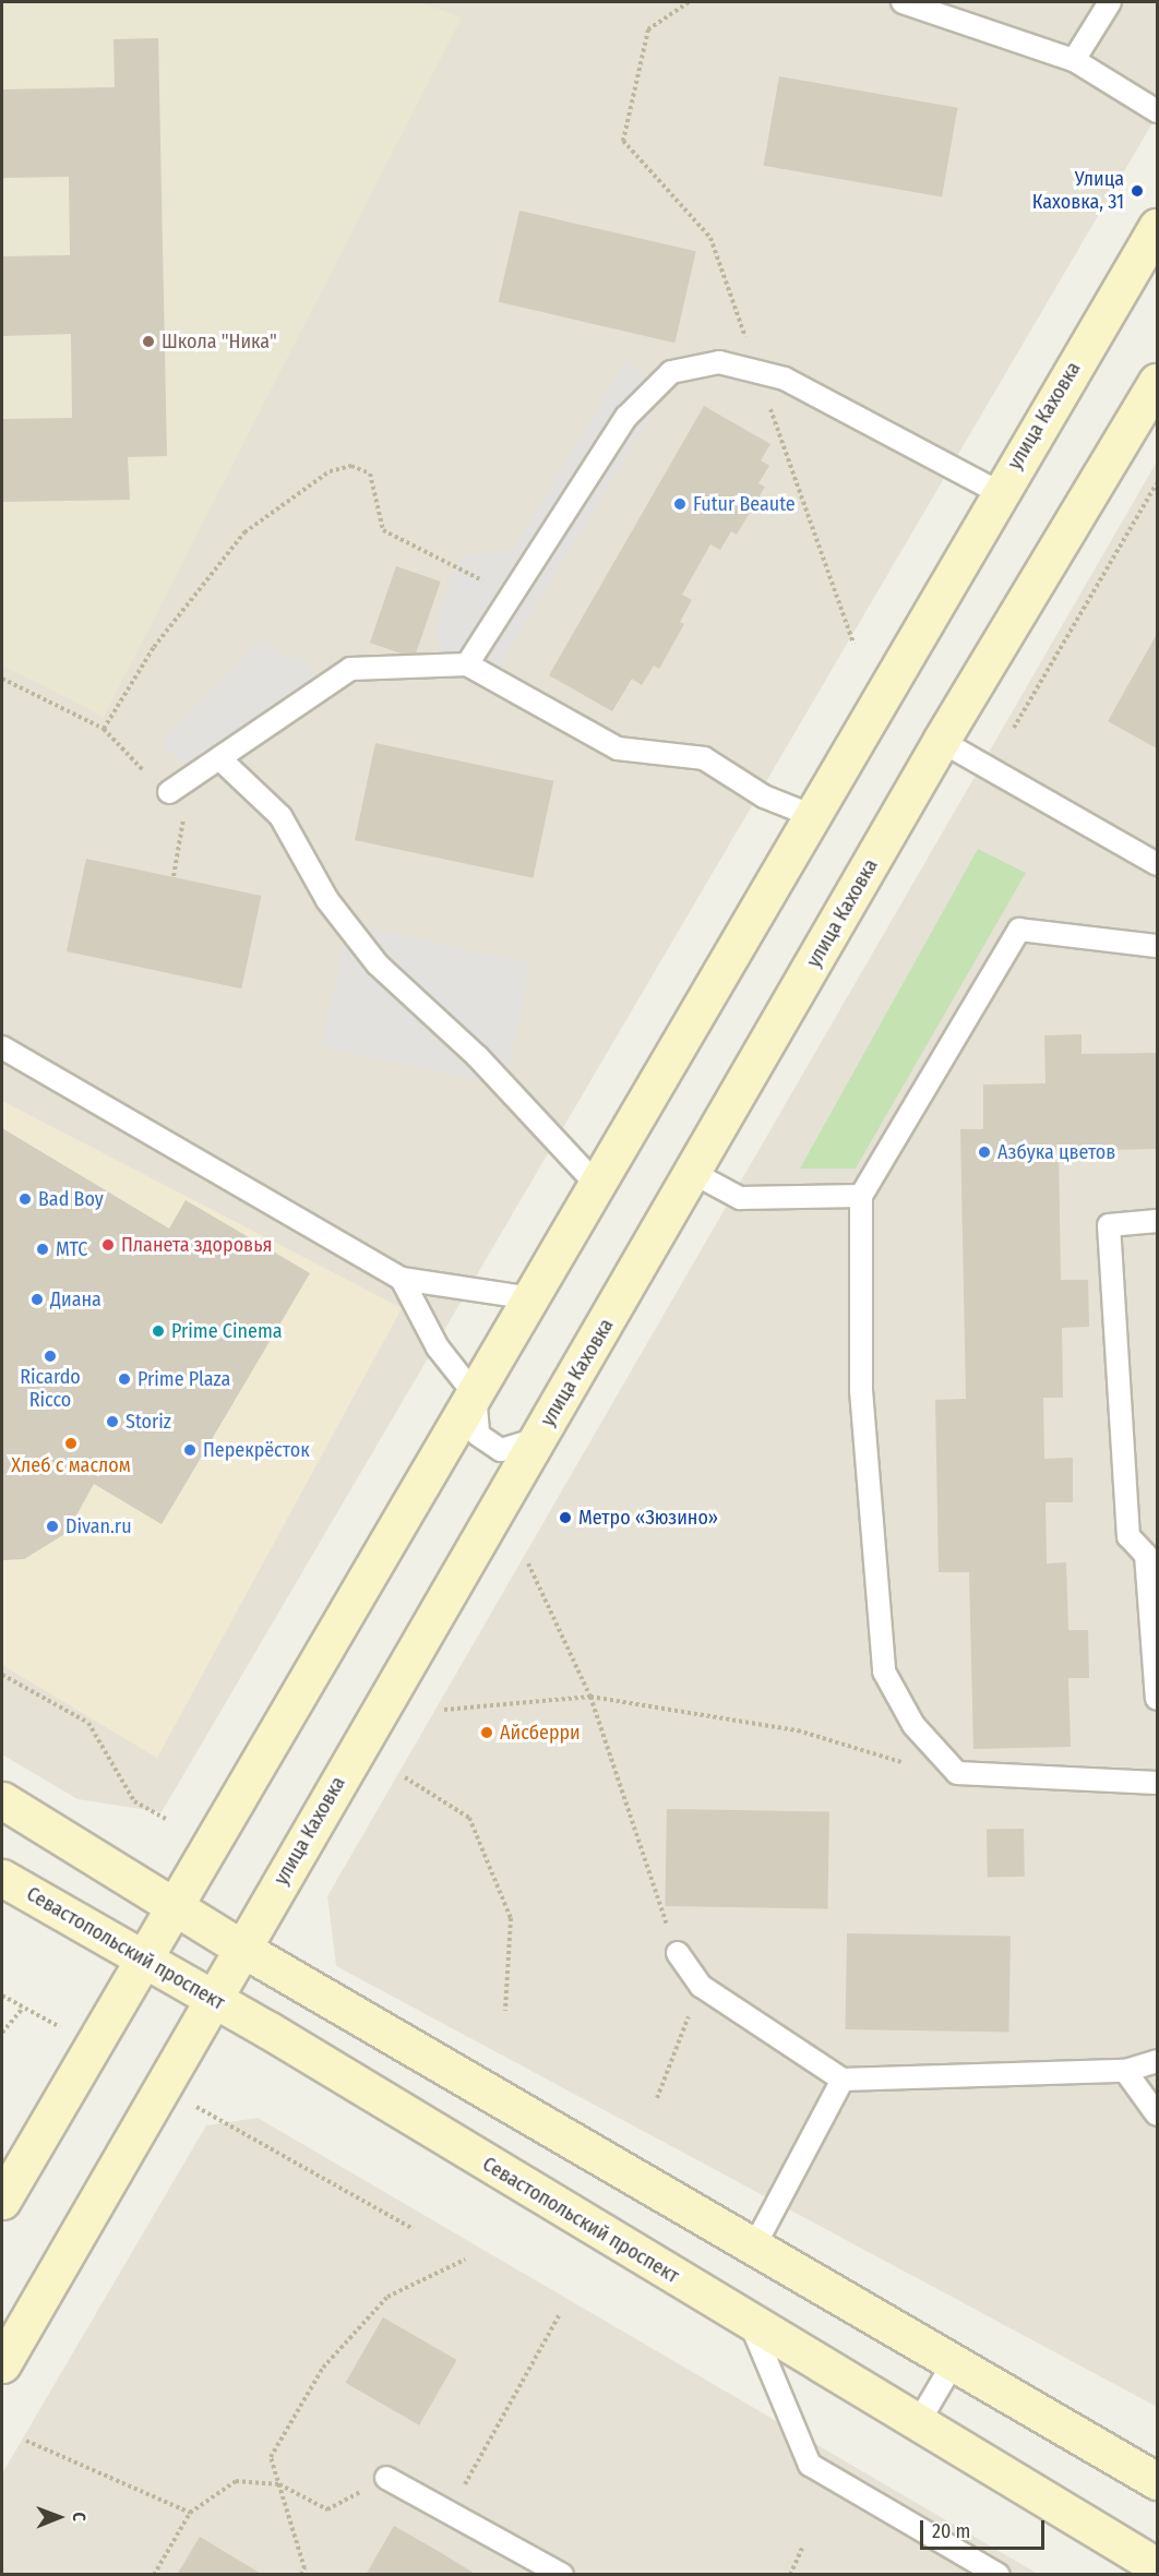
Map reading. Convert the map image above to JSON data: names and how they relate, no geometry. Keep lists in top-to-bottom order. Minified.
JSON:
{"streets":{"main road":["улица Каховка","Севастопольский проспект"]},"crossings":[["улица Каховка","Севастопольский проспект"]],"places":["Улица Каховка, 31","Школа \"Ника\"","Futur Beaute","Азбука цветов","Bad Boy","Планета здоровья","МТС","Диана","Prime Cinema","Ricardo Ricco","Prime Plaza","Storiz","Хлеб с маслом","Перекрёсток","Метро «Зюзино»","Divan.ru","Айсберри"],"scale_bar":"20 m","north":"right"}
